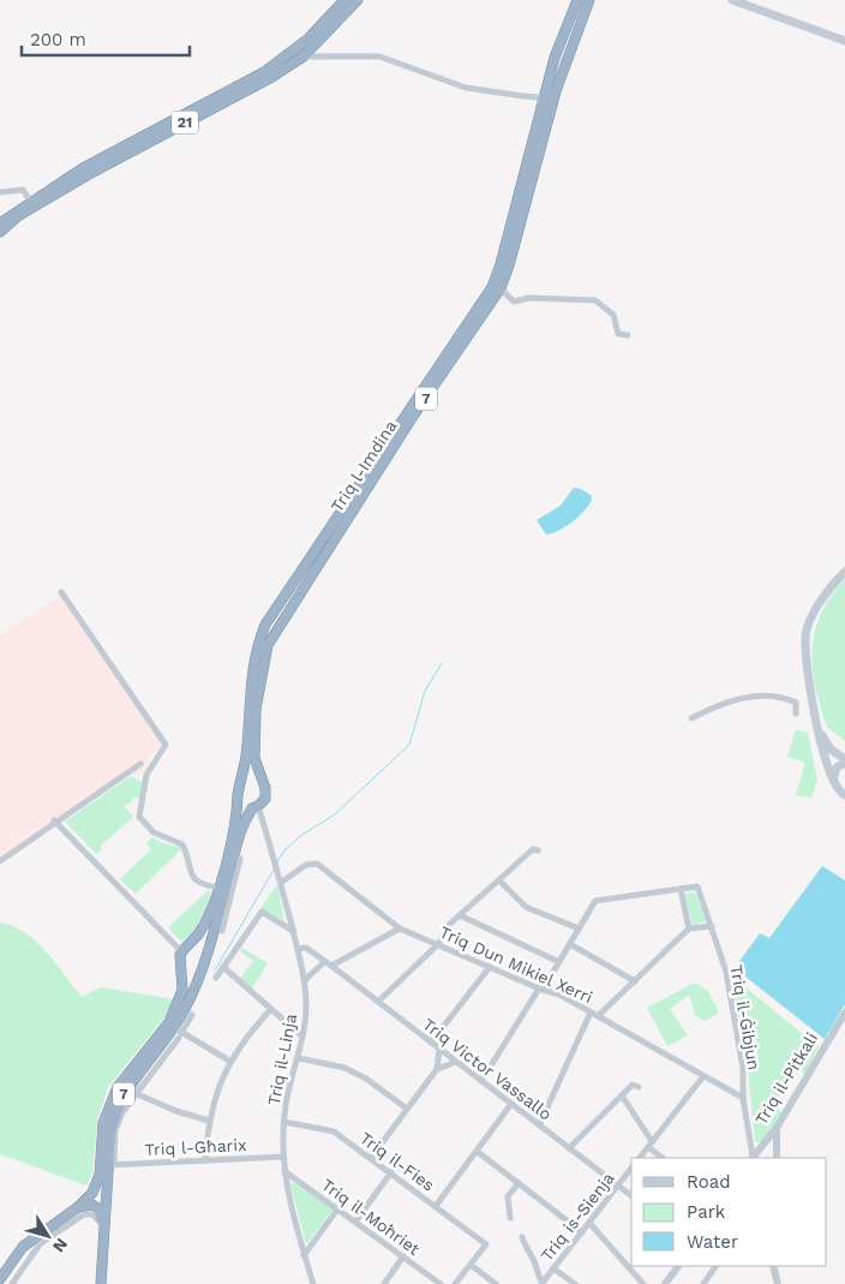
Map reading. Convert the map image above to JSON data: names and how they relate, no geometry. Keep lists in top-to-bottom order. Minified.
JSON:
{"streets":{"highway":["21","7","Triq l-Imdina"],"street":["Triq Dun Mikiel Xerri","Triq il-Ġibjun","Triq il-Linja","Triq Victor Vassallo","Triq il-Pitkali","Triq l-Għarix","Triq il-Fies","Triq il-Moħriet","Triq is-Sienja"]},"crossings":[["7","Triq l-Imdina"],["Triq l-Imdina","Triq il-Linja"],["Triq l-Imdina","Triq l-Għarix"],["Triq Dun Mikiel Xerri","Triq il-Ġibjun"],["Triq Dun Mikiel Xerri","Triq il-Linja"],["Triq il-Ġibjun","Triq il-Pitkali"],["Triq il-Linja","Triq Victor Vassallo"],["Triq il-Linja","Triq l-Għarix"],["Triq il-Linja","Triq il-Fies"],["Triq il-Linja","Triq il-Moħriet"],["Triq Victor Vassallo","Triq is-Sienja"]],"legend":["Road","Park","Water"],"scale_bar":"200 m","north":"bottom right"}
